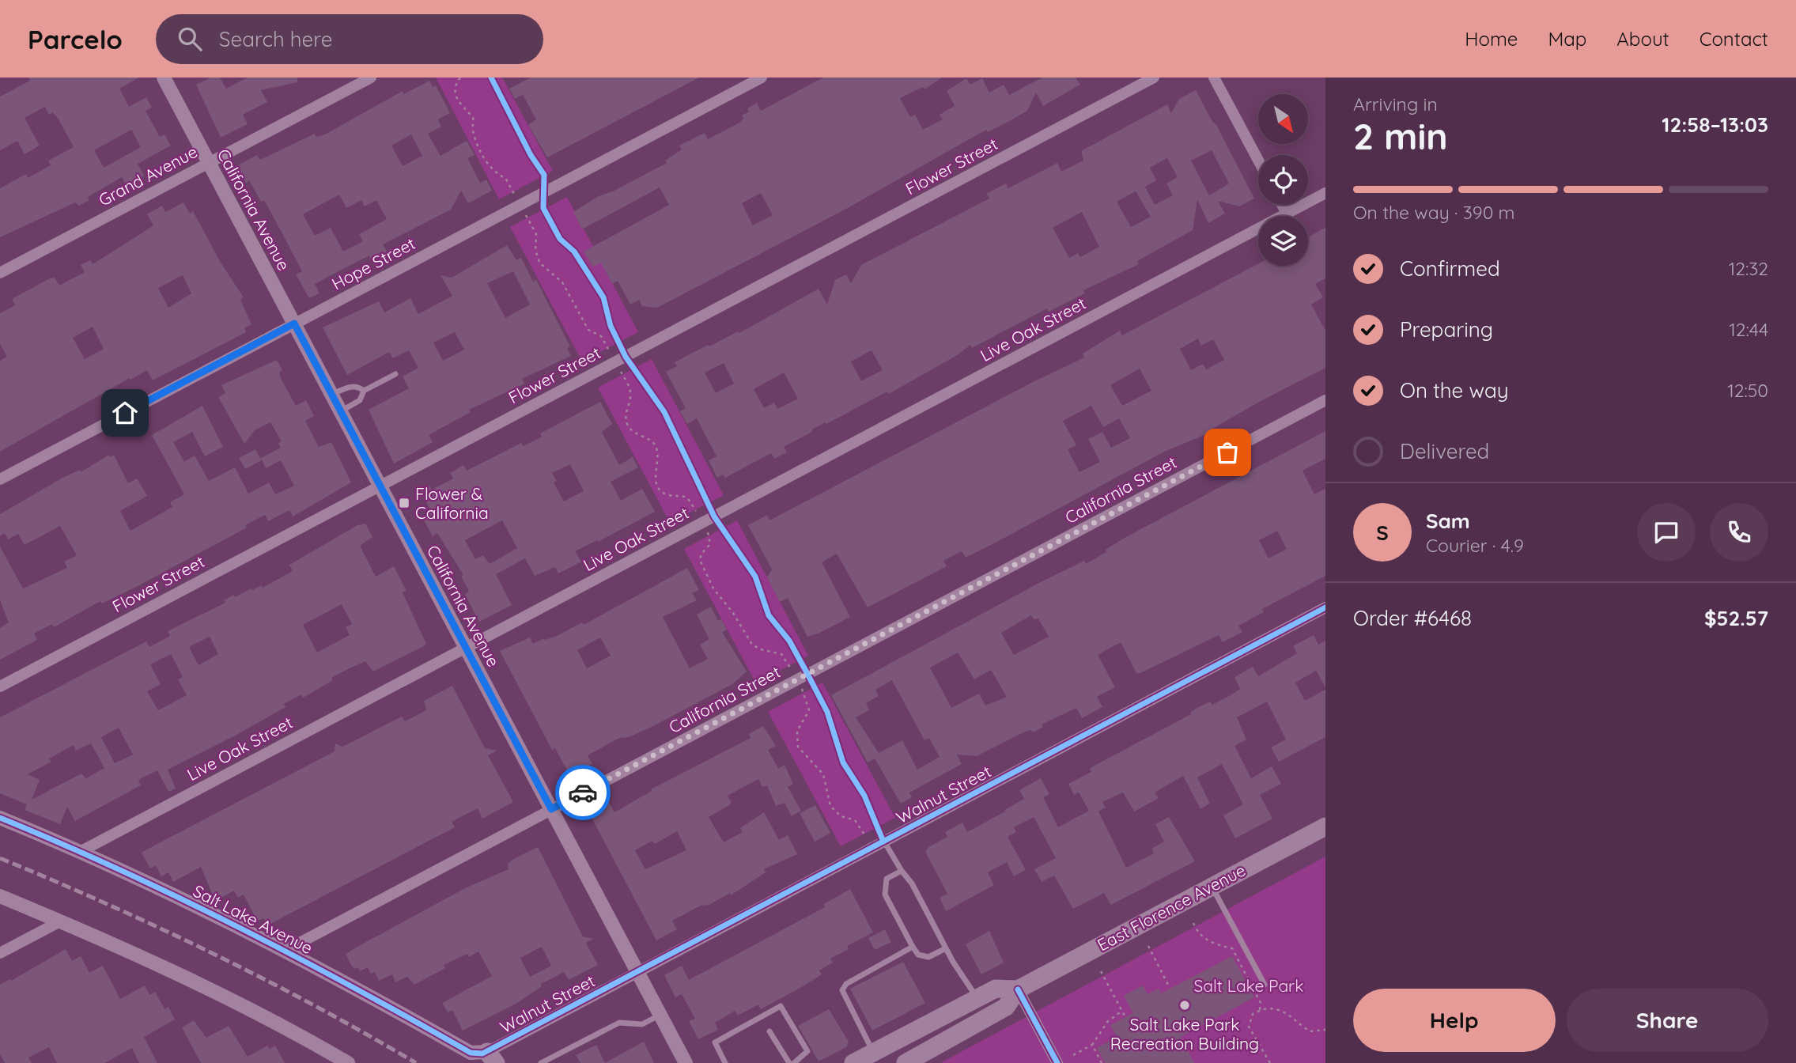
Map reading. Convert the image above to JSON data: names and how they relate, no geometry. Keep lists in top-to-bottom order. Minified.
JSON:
{"streets":{"main road":["East Florence Avenue"],"street":["Flower Street","Grand Avenue","California Avenue","Hope Street","Live Oak Street","California Street","Walnut Street","Salt Lake Avenue"]},"crossings":[["Flower Street","California Avenue"],["Grand Avenue","California Avenue"],["California Avenue","Hope Street"],["California Avenue","Live Oak Street"],["California Avenue","California Street"],["California Avenue","Walnut Street"],["Live Oak Street","Salt Lake Avenue"],["California Street","Salt Lake Avenue"],["Walnut Street","Salt Lake Avenue"]],"parks":["Salt Lake Park"],"places":{"transit":["Flower & California"],"other":["Salt Lake Park Recreation Building"]},"north":"bottom right","page":{"header":"Parcelo","search":"Search here","nav":["Home","Map","About","Contact"],"heading":["2 min","Arriving in","12:58–13:03"],"panel":["Sam","Courier · 4.9","Order #6468","$52.57"],"bar":"On the way · 390 m","list":[["Confirmed","12:32"],["Preparing","12:44"],["On the way","12:50"],"Delivered"],"round":"S","buttons":["Help","Share"]}}
